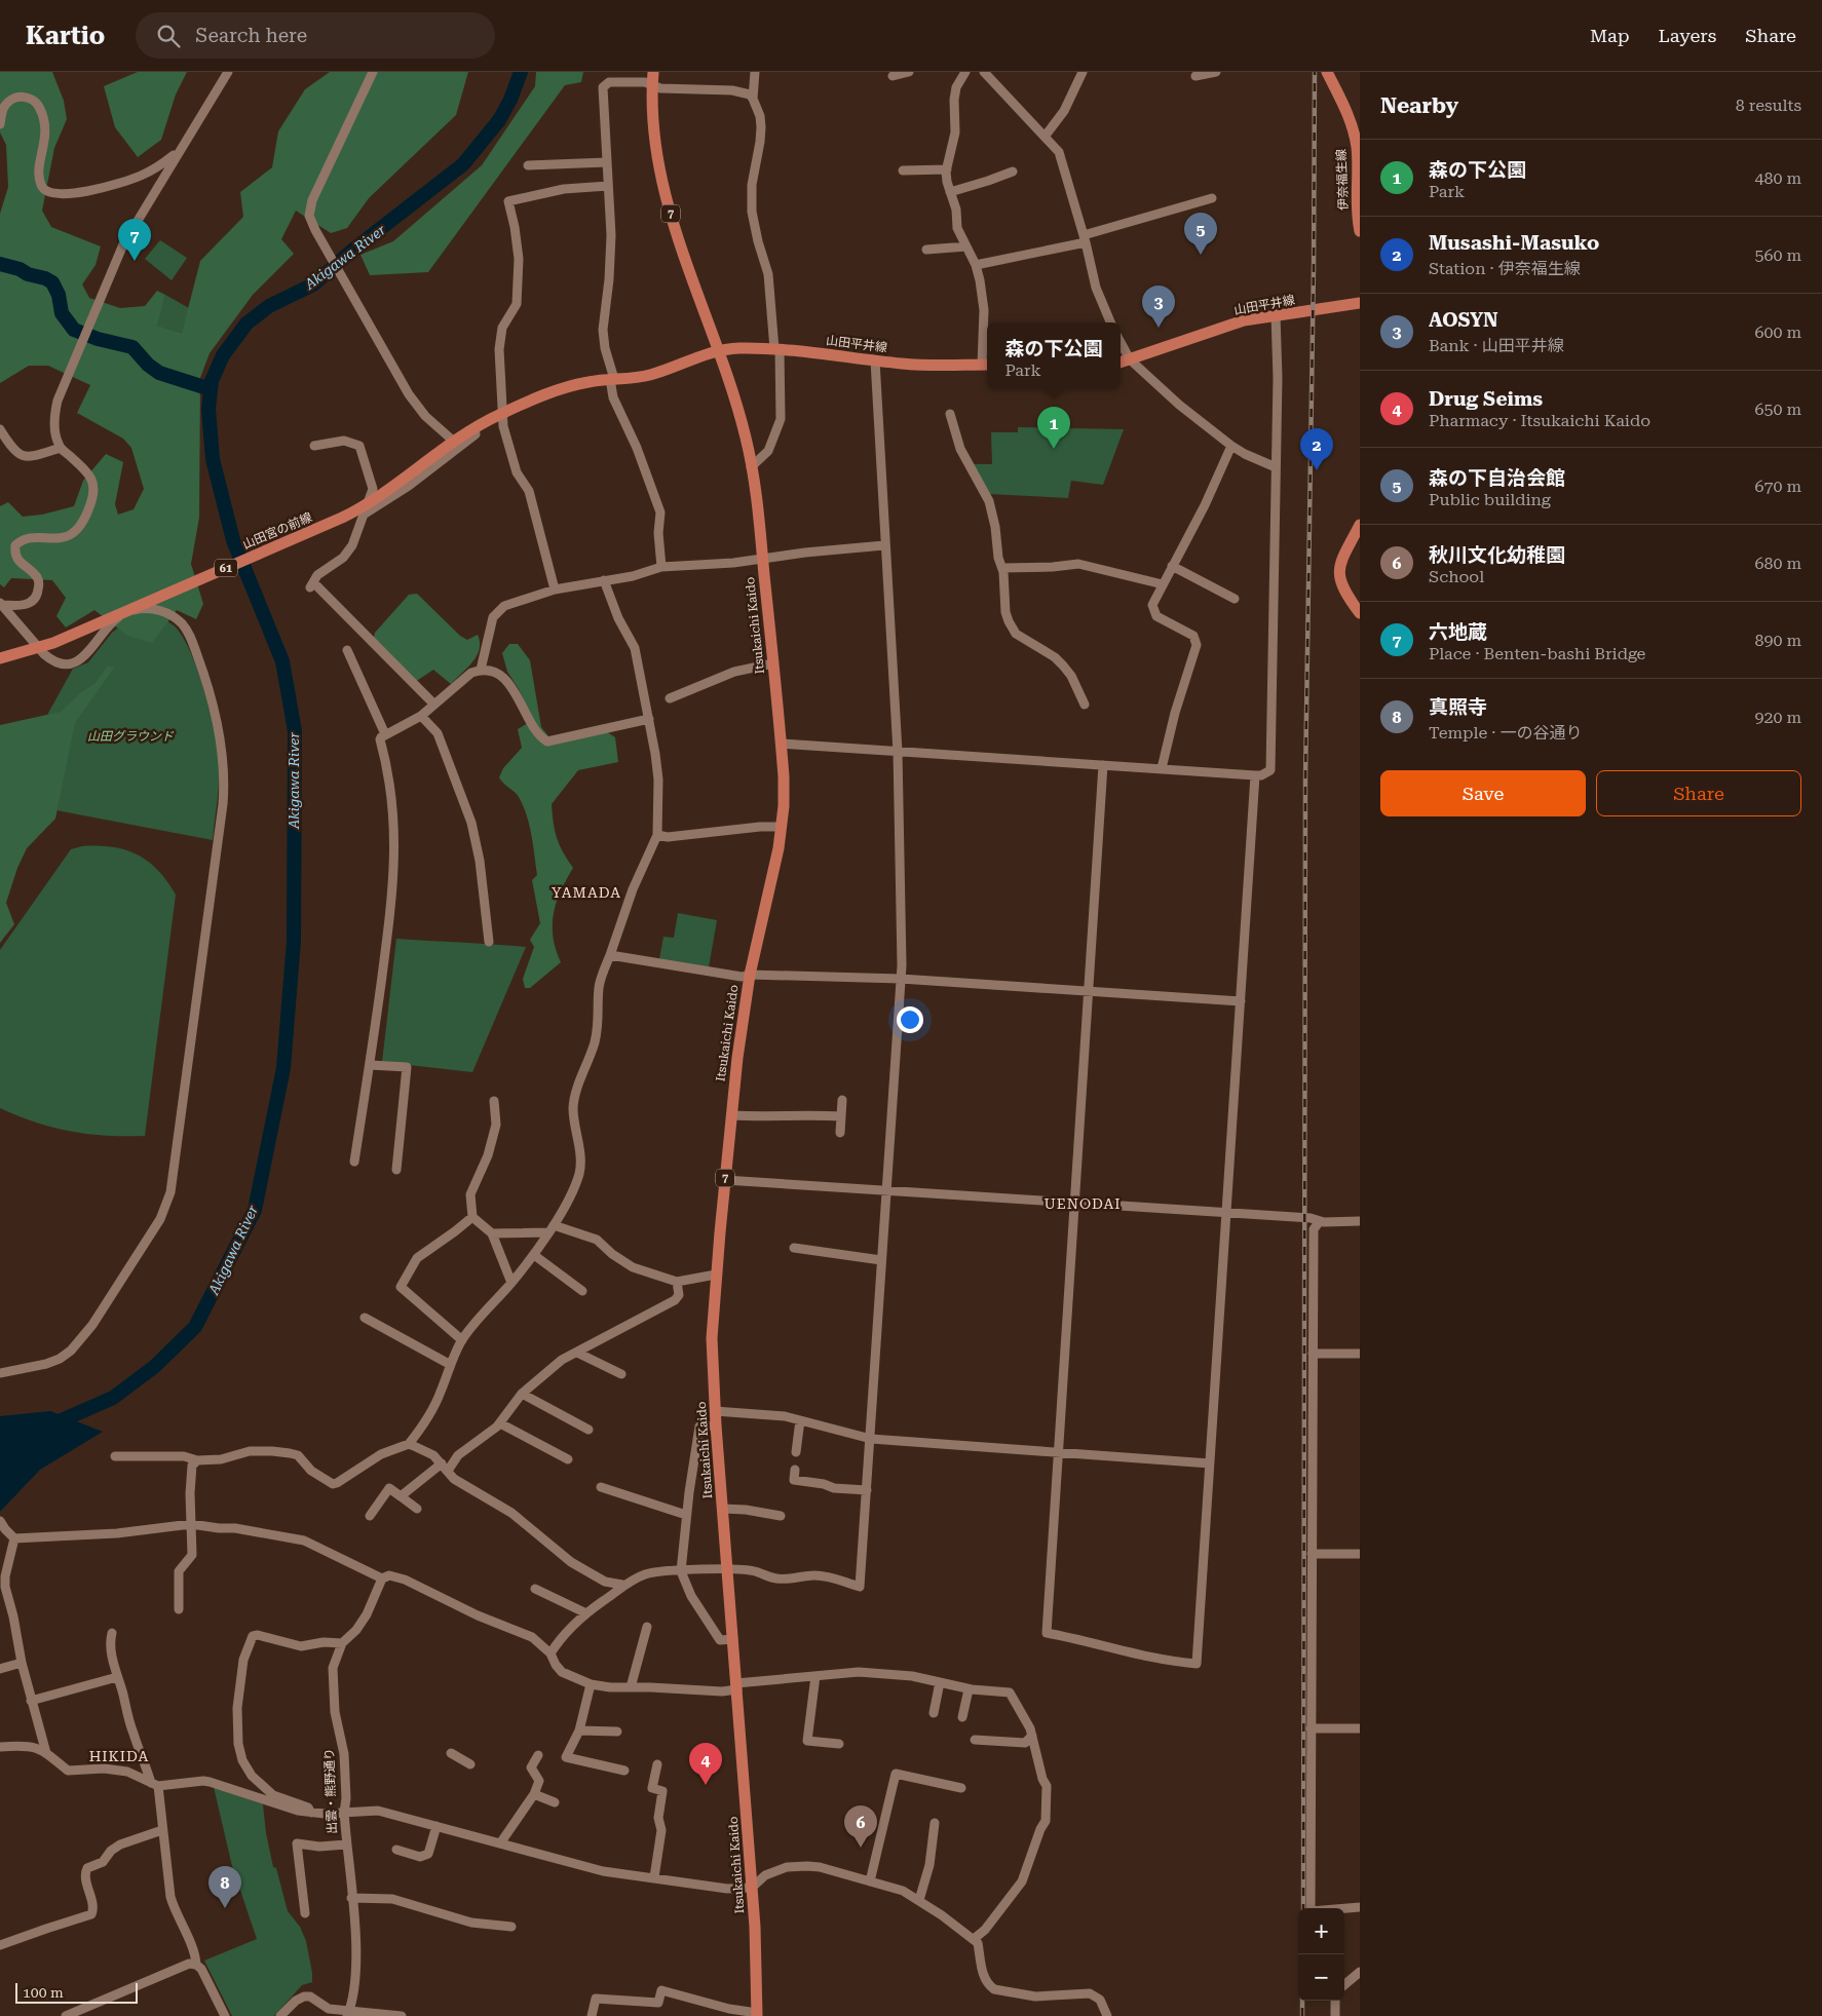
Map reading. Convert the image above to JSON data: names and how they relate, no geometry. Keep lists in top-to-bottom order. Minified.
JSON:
{"streets":{"main road":["伊奈福生線","7","山田平井線","山田宮の前線","61","Itsukaichi Kaido"],"street":["出雲・熊野通り"]},"crossings":[["山田平井線","61"],["山田平井線","Itsukaichi Kaido"],["山田宮の前線","61"],["61","Itsukaichi Kaido"]],"districts":["YAMADA","UENODAI","HIKIDA"],"water":["Akigawa River"],"parks":["山田グラウンド"],"scale_bar":"100 m","page":{"header":"Kartio","search":"Search here","nav":["Map","Layers","Share"],"heading":["Nearby","8 results"],"list":[{"mark":"1","name":"森の下公園","note":"Park","value":"480 m"},{"mark":"2","name":"Musashi-Masuko","note":"Station · 伊奈福生線","value":"560 m"},{"mark":"3","name":"AOSYN","note":"Bank · 山田平井線","value":"600 m"},{"mark":"4","name":"Drug Seims","note":"Pharmacy · Itsukaichi Kaido","value":"650 m"},{"mark":"5","name":"森の下自治会館","note":"Public building","value":"670 m"},{"mark":"6","name":"秋川文化幼稚園","note":"School","value":"680 m"},{"mark":"7","name":"六地蔵","note":"Place · Benten-bashi Bridge","value":"890 m"},{"mark":"8","name":"真照寺","note":"Temple · 一の谷通り","value":"920 m"}],"pins":["5","7","3","1","2","4","6","8"],"popup":["森の下公園","Park"],"buttons":["Save","Share"],"map_buttons":["+","−"],"scale":"100 m"}}
